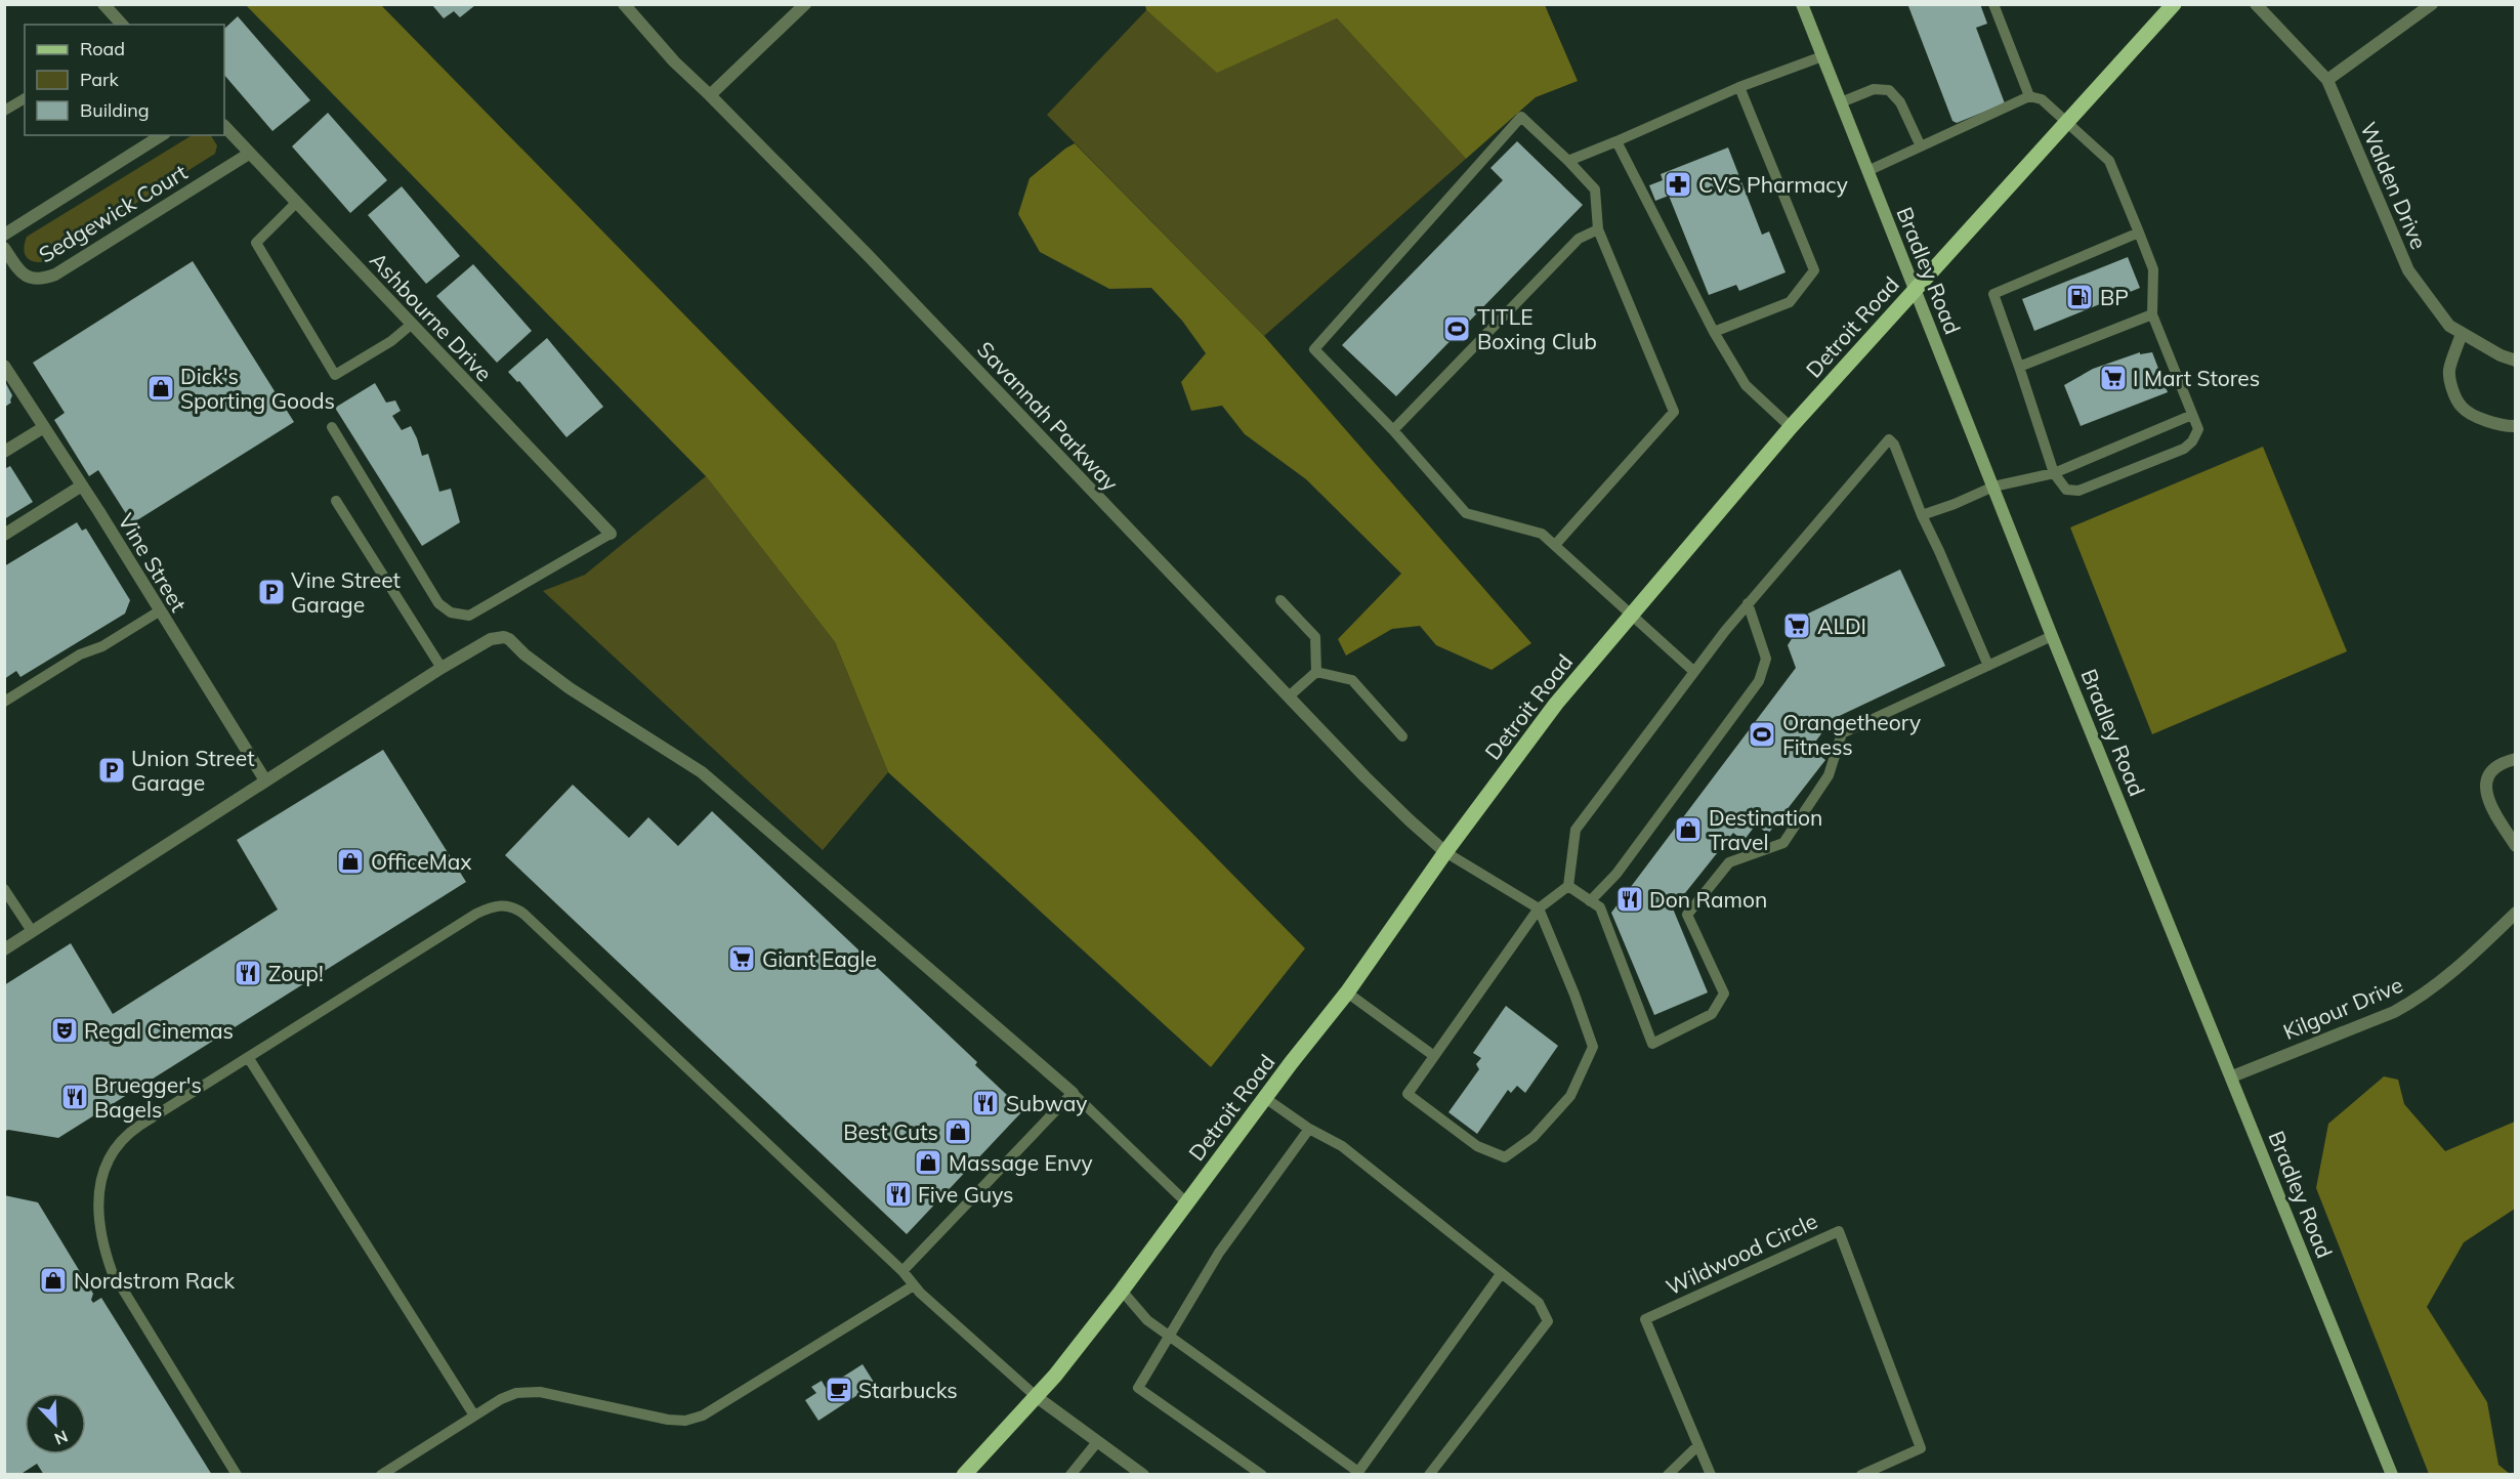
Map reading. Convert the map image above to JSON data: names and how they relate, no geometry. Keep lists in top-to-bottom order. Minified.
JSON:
{"streets":{"main road":["Detroit Road"],"street":["Walden Drive","Sedgewick Court","Bradley Road","Ashbourne Drive","Savannah Parkway","Vine Street","Kilgour Drive"],"lane":["Wildwood Circle"]},"crossings":[["Sedgewick Court","Ashbourne Drive"],["Bradley Road","Detroit Road"],["Bradley Road","Kilgour Drive"],["Detroit Road","Savannah Parkway"]],"places":{"pharmacy":["CVS Pharmacy"],"fuel station":["BP"],"sports":["TITLE Boxing Club","Orangetheory Fitness"],"supermarket":["I Mart Stores","ALDI","Giant Eagle"],"shop":["Dick's Sporting Goods","Destination Travel","OfficeMax","Best Cuts","Massage Envy","Nordstrom Rack"],"parking":["Vine Street Garage","Union Street Garage"],"restaurant":["Don Ramon","Zoup!","Bruegger's Bagels","Subway","Five Guys"],"theatre":["Regal Cinemas"],"cafe":["Starbucks"]},"legend":["Road","Park","Building"],"north":"bottom right"}
